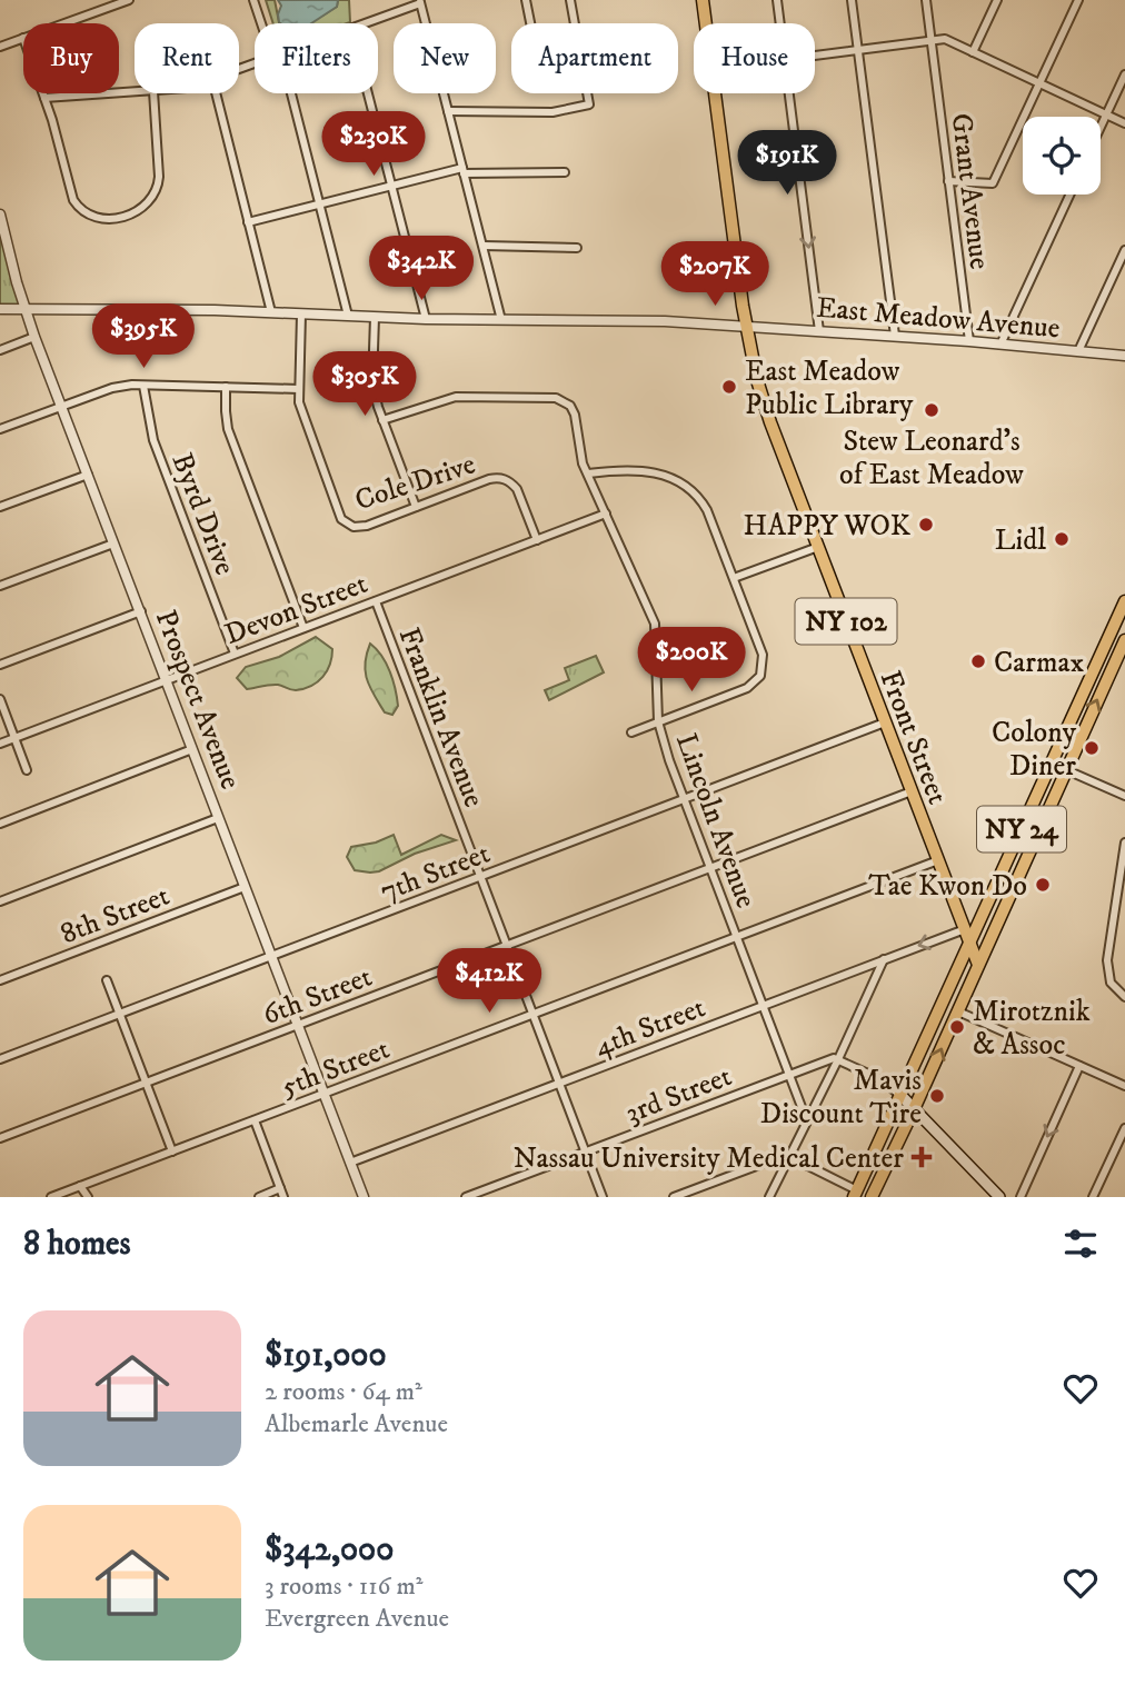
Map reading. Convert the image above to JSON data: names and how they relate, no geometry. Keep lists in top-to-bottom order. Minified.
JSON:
{"streets":{"main road":["NY 102","Front Street","NY 24"],"street":["Grant Avenue","East Meadow Avenue","Cole Drive","Byrd Drive","Devon Street","Prospect Avenue","Franklin Avenue","Lincoln Avenue","7th Street","8th Street","6th Street","4th Street","5th Street","3rd Street"]},"crossings":[["Grant Avenue","East Meadow Avenue"],["East Meadow Avenue","Cole Drive"],["East Meadow Avenue","Prospect Avenue"],["East Meadow Avenue","Front Street"],["Cole Drive","Devon Street"],["Byrd Drive","Devon Street"],["Devon Street","Prospect Avenue"],["Devon Street","Franklin Avenue"],["Devon Street","Lincoln Avenue"],["Prospect Avenue","7th Street"],["Prospect Avenue","8th Street"],["Prospect Avenue","6th Street"],["Prospect Avenue","4th Street"],["Prospect Avenue","5th Street"],["Franklin Avenue","7th Street"],["Franklin Avenue","6th Street"],["Franklin Avenue","4th Street"],["Franklin Avenue","5th Street"],["Franklin Avenue","3rd Street"],["Front Street","NY 24"],["Front Street","7th Street"],["Front Street","6th Street"],["Front Street","4th Street"],["Front Street","5th Street"],["Lincoln Avenue","7th Street"],["Lincoln Avenue","6th Street"],["Lincoln Avenue","4th Street"],["Lincoln Avenue","5th Street"],["Lincoln Avenue","3rd Street"]],"places":{"other":["East Meadow Public Library","Stew Leonard's of East Meadow","HAPPY WOK","Lidl","Carmax","Colony Diner","Tae Kwon Do","Mirotznik & Assoc","Mavis Discount Tire"],"health":["Nassau University Medical Center"]},"page":{"chip":["Buy","Rent","Filters","New","Apartment","House"],"price":["$230K","$191K","$342K","$207K","$395K","$305K","$200K","$412K"],"heading":"8 homes","list":[{"name":"$191,000","note":"2 rooms · 64 m² · Albemarle Avenue"},{"name":"$342,000","note":"3 rooms · 116 m² · Evergreen Avenue"}]}}
